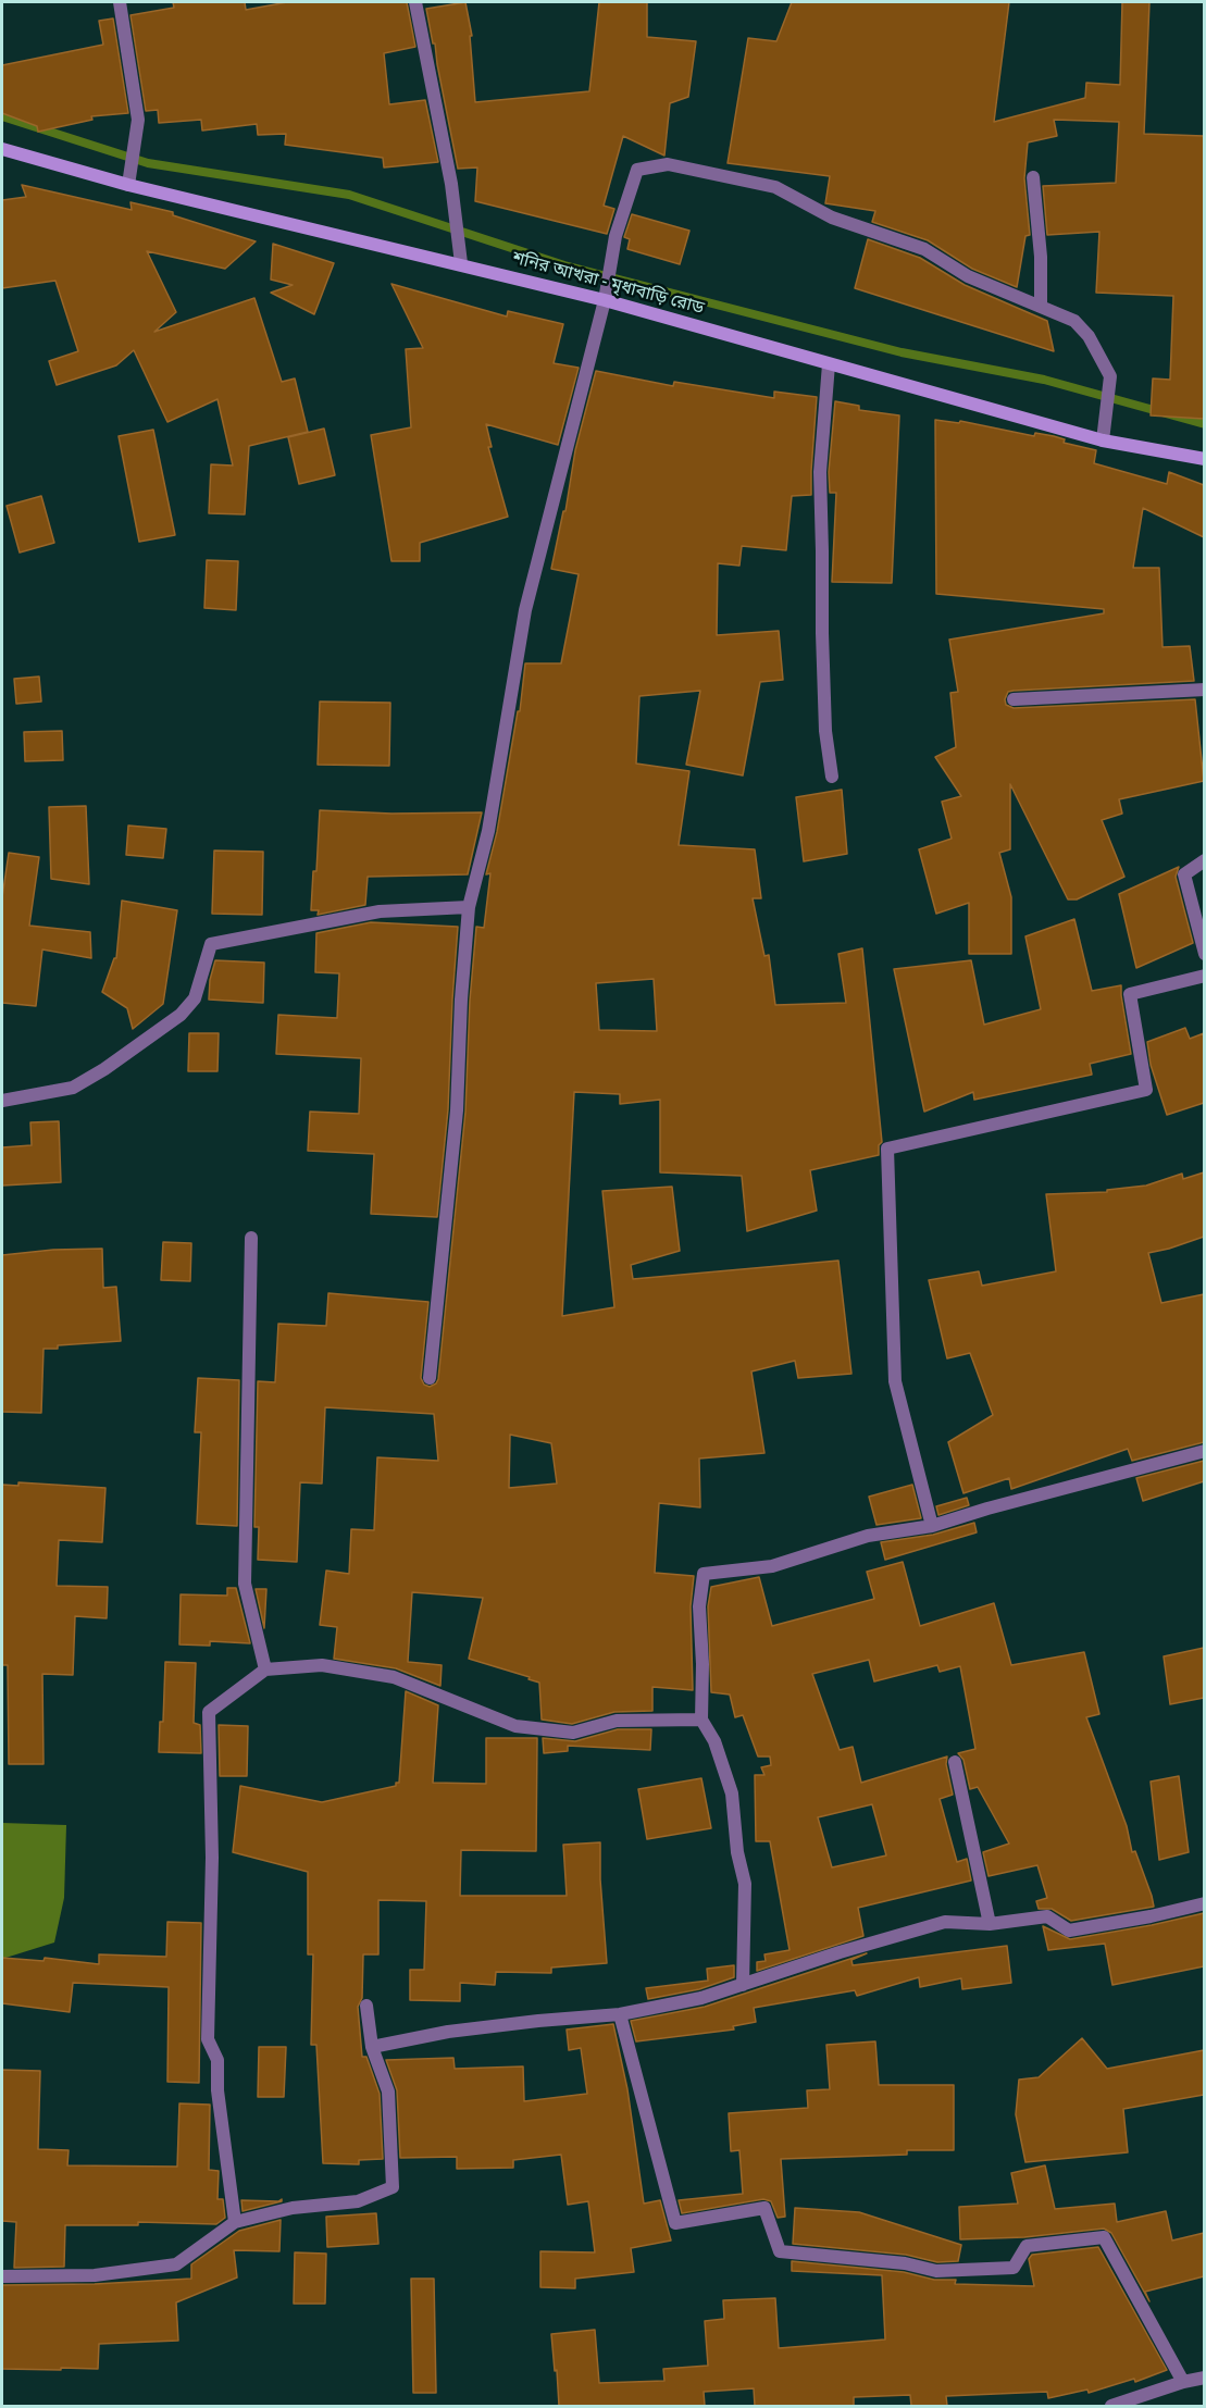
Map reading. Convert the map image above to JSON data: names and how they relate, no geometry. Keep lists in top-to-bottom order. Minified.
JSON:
{"streets":{"main road":["শনির আখরা - মৃধাবাড়ি রোড"]}}
